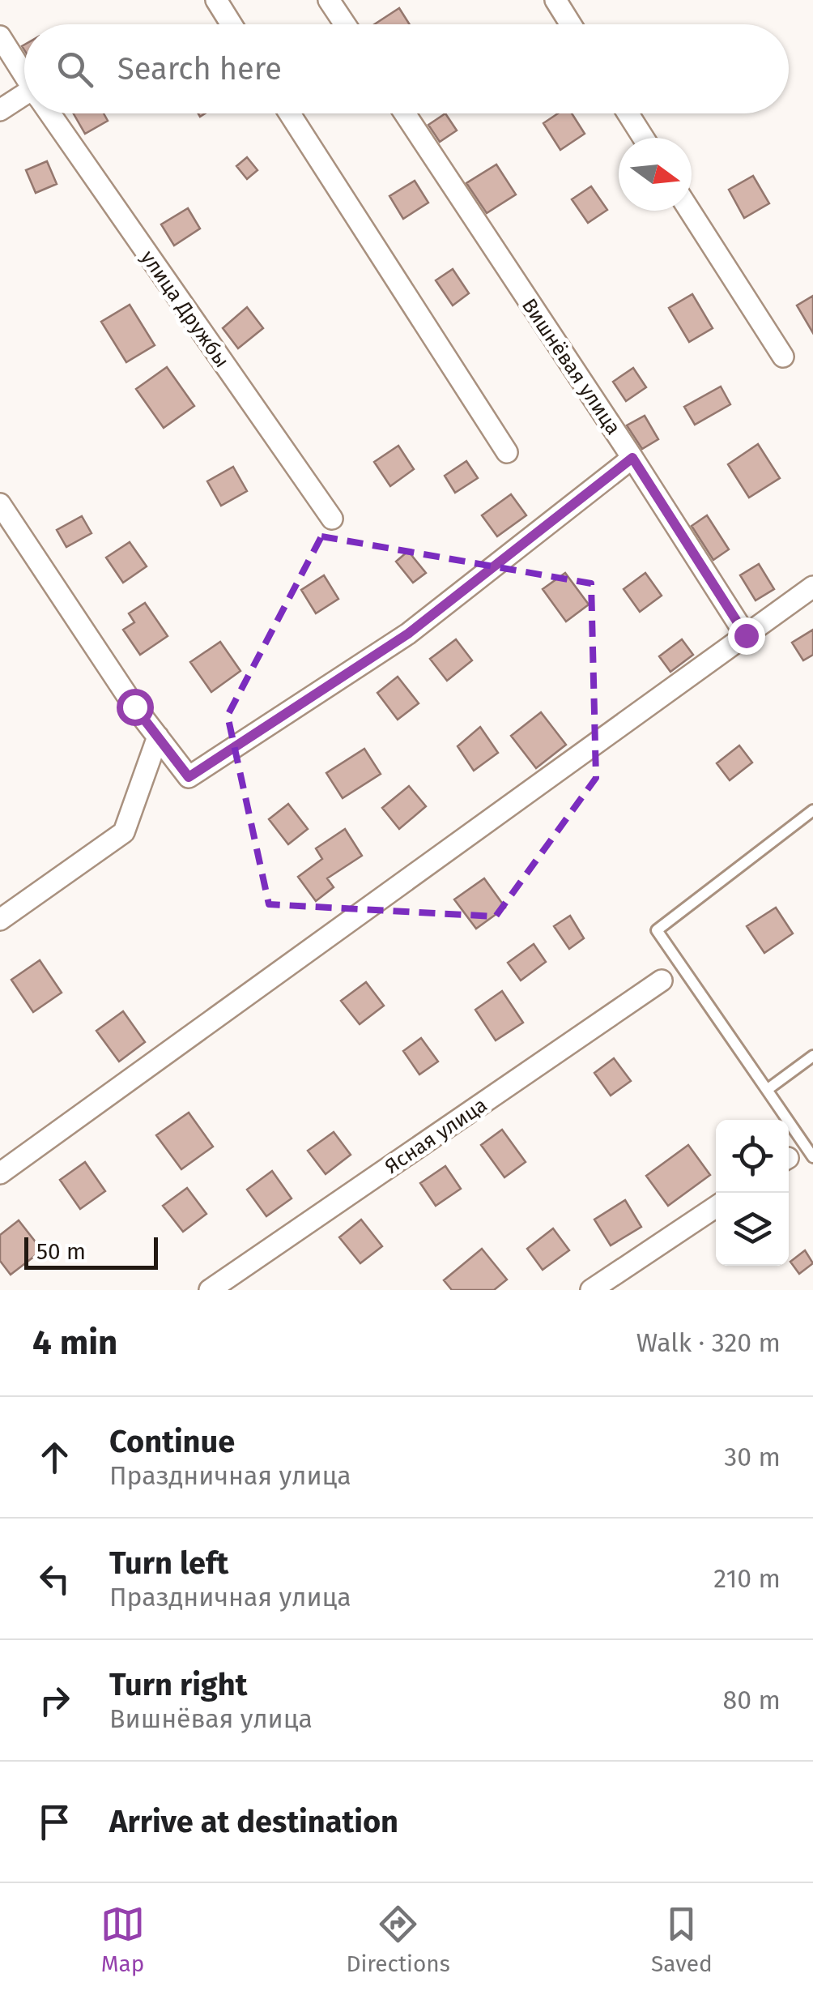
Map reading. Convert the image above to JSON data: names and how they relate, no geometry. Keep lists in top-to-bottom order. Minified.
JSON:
{"streets":{"street":["улица Дружбы","Вишнёвая улица","Ясная улица"]},"scale_bar":"50 m","north":"right","page":{"search":"Search here","scale":"50 m","heading":["4 min","Walk · 320 m"],"list":[["Continue","Праздничная улица","30 m"],["Turn left","Праздничная улица","210 m"],["Turn right","Вишнёвая улица","80 m"],"Arrive at destination"],"nav":["Map","Directions","Saved"]}}
